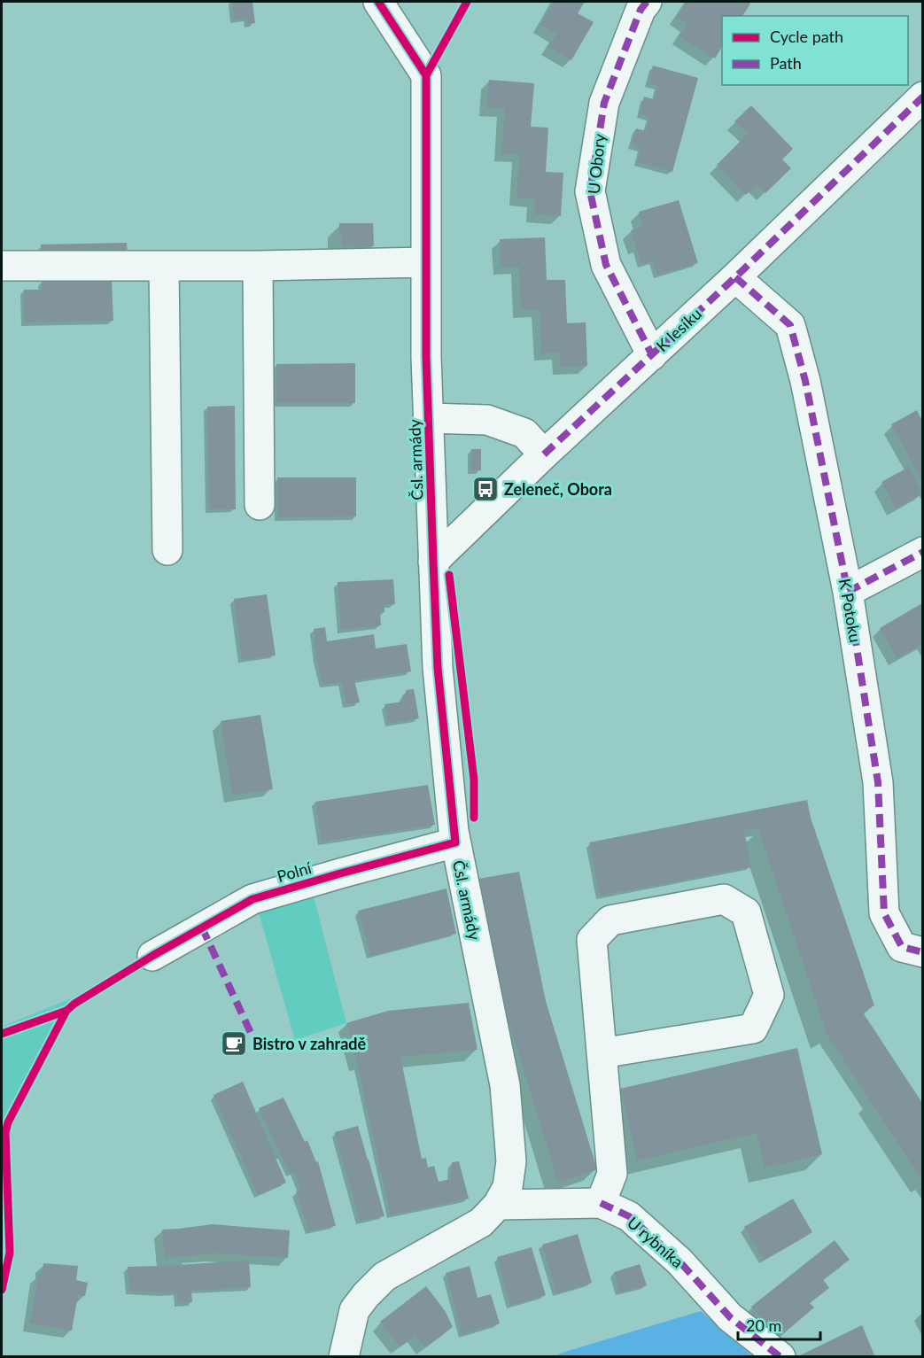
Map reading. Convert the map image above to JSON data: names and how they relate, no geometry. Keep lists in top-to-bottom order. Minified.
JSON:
{"streets":{"street":["U Obory","K lesíku","Čsl. armády","K Potoku","Polní","U rybníka"]},"crossings":[["U Obory","K lesíku"],["K lesíku","Čsl. armády"],["K lesíku","K Potoku"],["Čsl. armády","Polní"],["Čsl. armády","U rybníka"]],"places":{"bus stop":["Zeleneč, Obora"],"cafe":["Bistro v zahradě"]},"legend":["Cycle path","Path"],"scale_bar":"20 m"}
